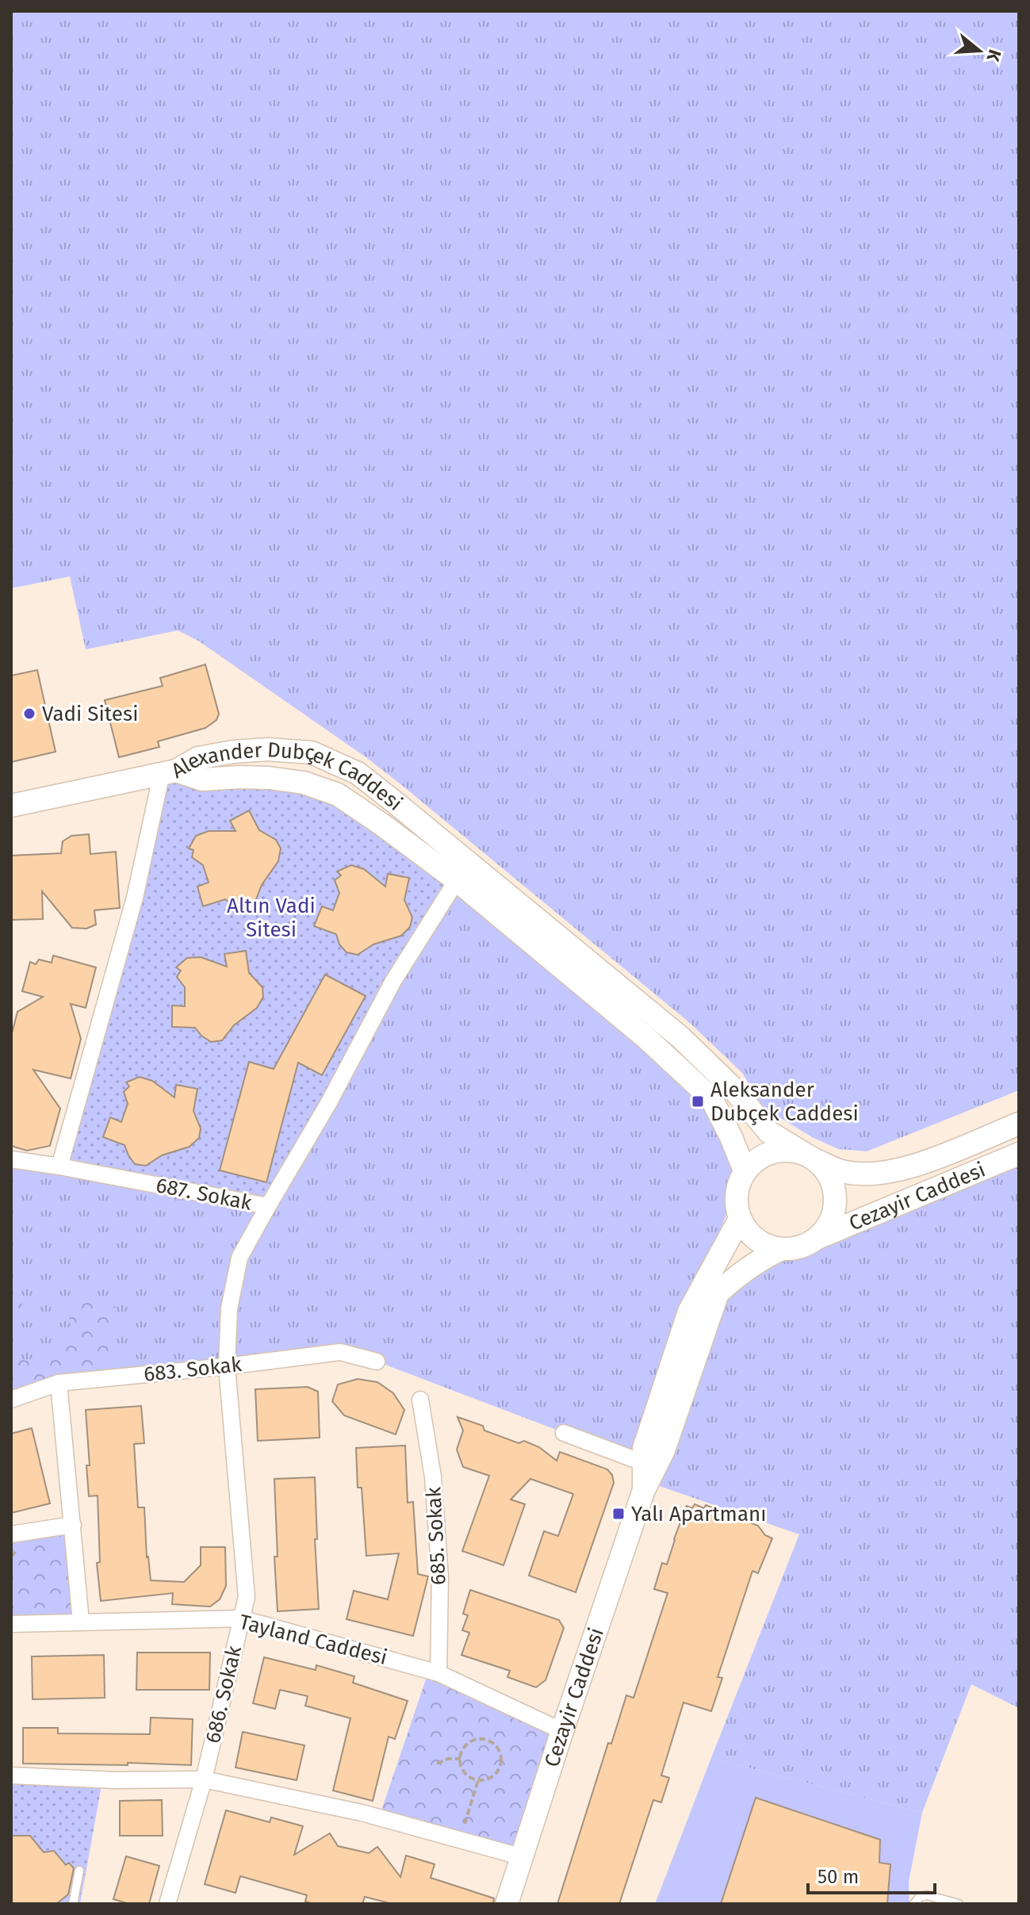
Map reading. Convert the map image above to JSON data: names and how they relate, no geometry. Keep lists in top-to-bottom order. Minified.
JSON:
{"streets":{"main road":["Alexander Dubçek Caddesi","Cezayir Caddesi"],"street":["687. Sokak","683. Sokak","685. Sokak","Tayland Caddesi","686. Sokak"]},"crossings":[["Alexander Dubçek Caddesi","Cezayir Caddesi"],["687. Sokak","683. Sokak"],["687. Sokak","686. Sokak"],["Cezayir Caddesi","Tayland Caddesi"],["683. Sokak","686. Sokak"],["685. Sokak","Tayland Caddesi"],["Tayland Caddesi","686. Sokak"]],"parks":["Altın Vadi Sitesi"],"places":{"other":["Vadi Sitesi"],"transit":["Aleksander Dubçek Caddesi","Yalı Apartmanı"]},"scale_bar":"50 m","north":"right"}
